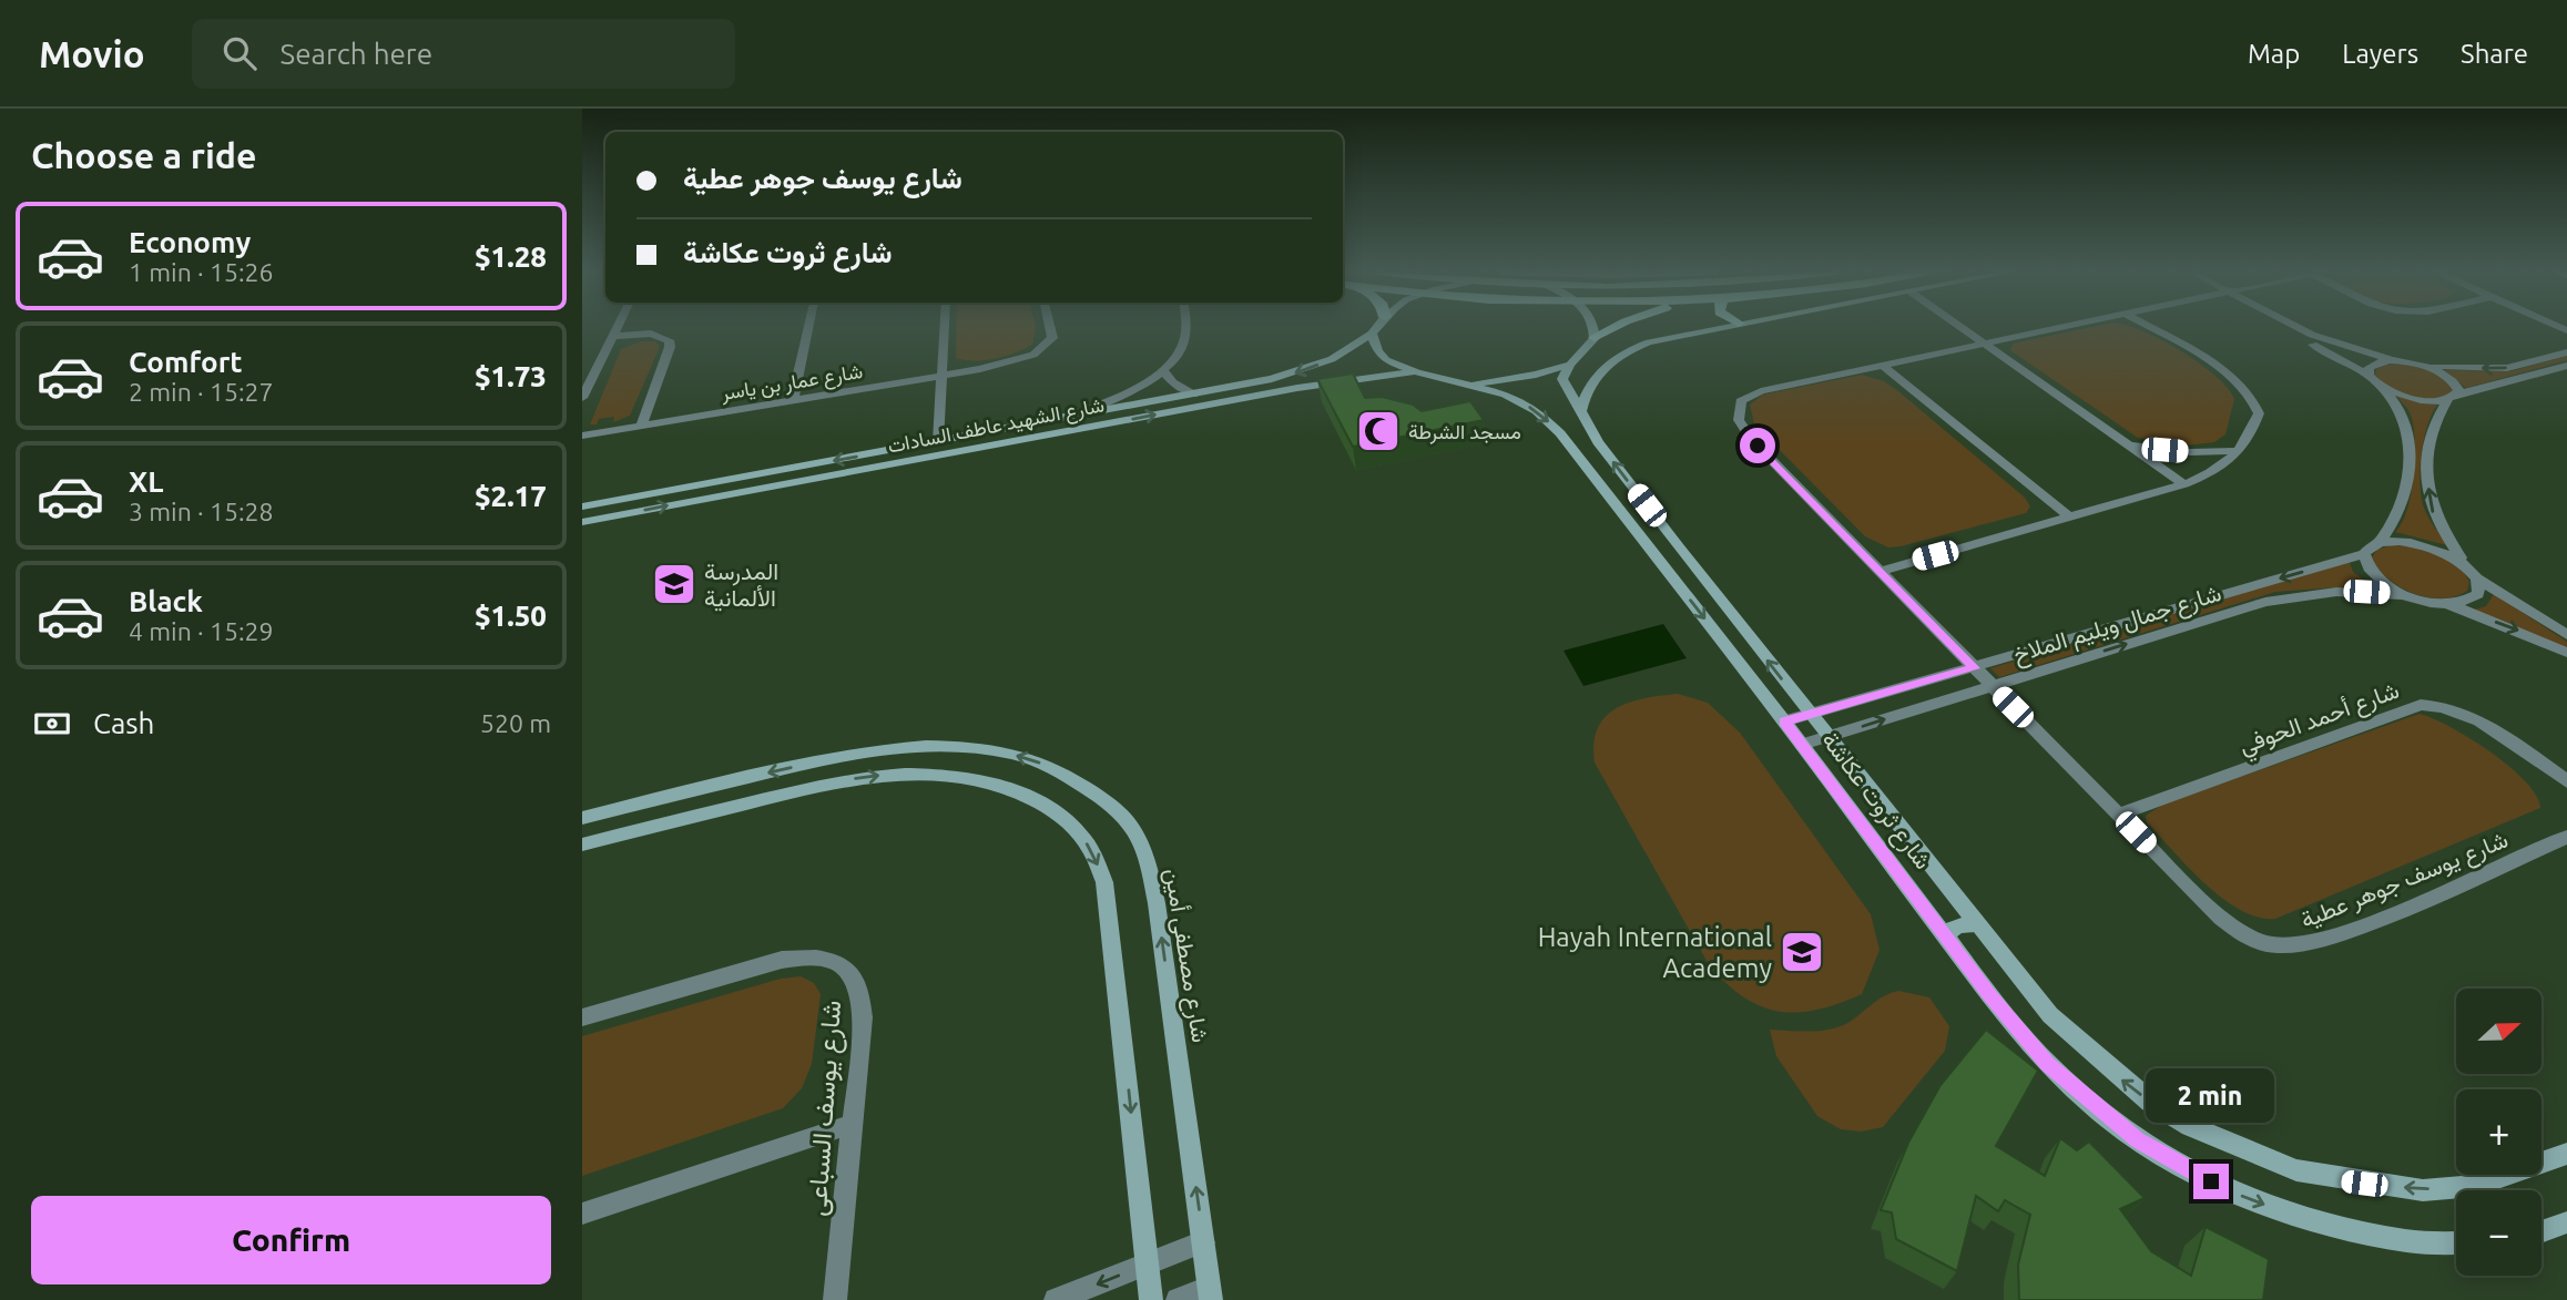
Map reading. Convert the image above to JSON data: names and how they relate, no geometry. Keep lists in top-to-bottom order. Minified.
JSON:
{"streets":{"street":["شارع عمار بن ياسر","شارع الشهيد عاطف السادات","شارع جمال ويليم الملاخ","شارع أحمد الحوفي","شارع ثروت عكاشة","شارع يوسف جوهر عطية","شارع مصطفى أمين","شارع يوسف السباعى"]},"crossings":[["شارع الشهيد عاطف السادات","شارع ثروت عكاشة"],["شارع جمال ويليم الملاخ","شارع ثروت عكاشة"],["شارع جمال ويليم الملاخ","شارع يوسف جوهر عطية"],["شارع أحمد الحوفي","شارع يوسف جوهر عطية"]],"places":{"mosque":["مسجد الشرطة"],"school or university":["المدرسة الألمانية","Hayah International Academy"]},"north":"right","page":{"header":"Movio","search":"Search here","nav":["Map","Layers","Share"],"heading":"Choose a ride","banner":["شارع يوسف جوهر عطية","شارع ثروت عكاشة"],"list":[{"name":"Economy","note":"1 min · 15:26","value":"$1.28"},{"name":"Comfort","note":"2 min · 15:27","value":"$1.73"},{"name":"XL","note":"3 min · 15:28","value":"$2.17"},{"name":"Black","note":"4 min · 15:29","value":"$1.50"}],"pay":["Cash","520 m"],"map_buttons":["+","−"],"bubble":"2 min","buttons":"Confirm"}}
